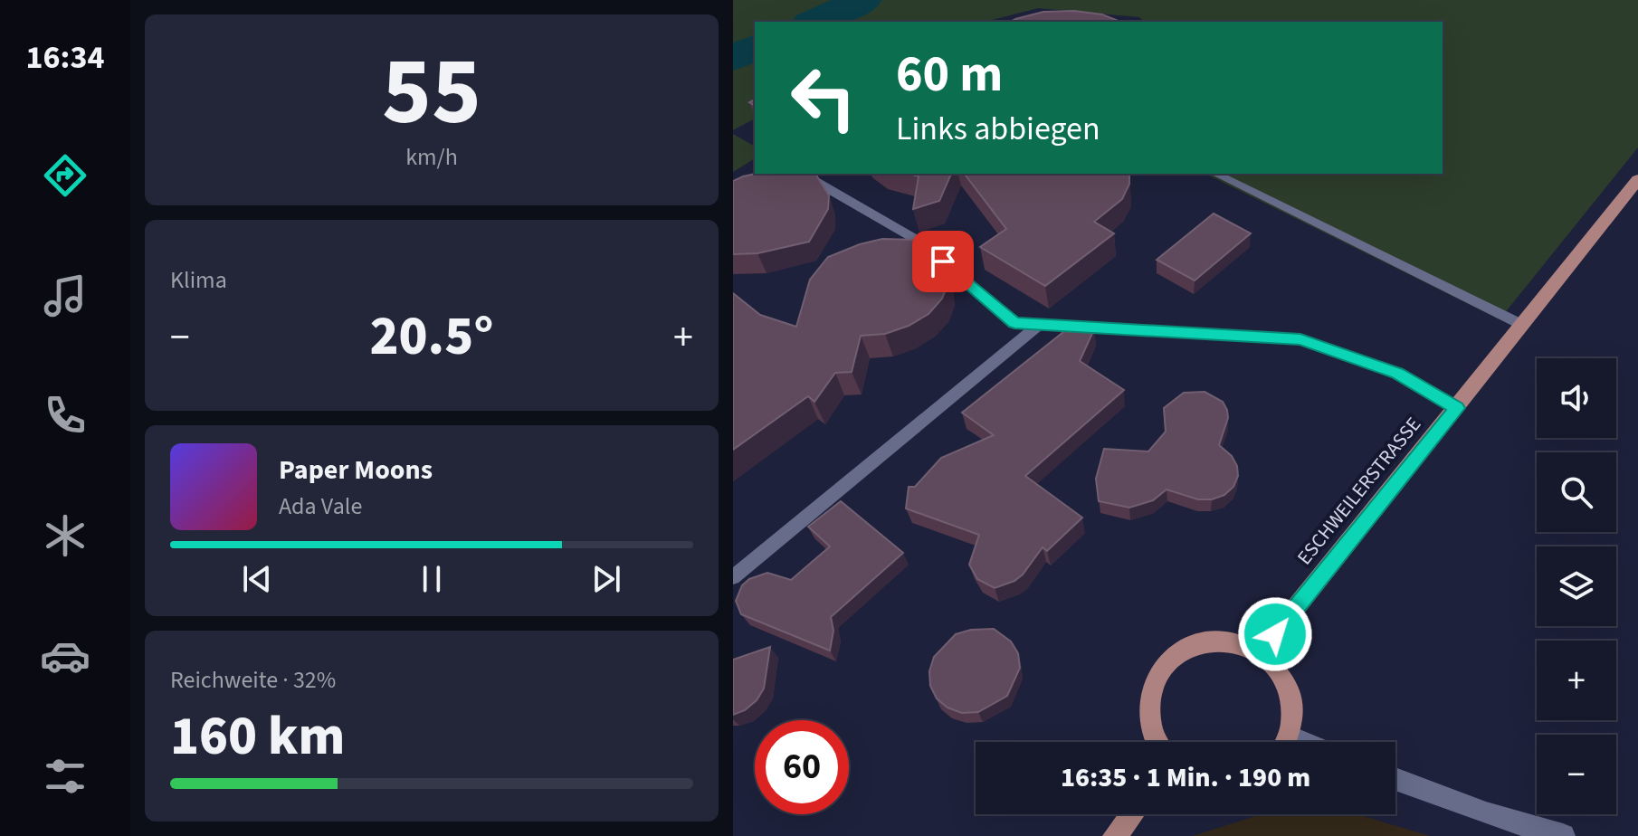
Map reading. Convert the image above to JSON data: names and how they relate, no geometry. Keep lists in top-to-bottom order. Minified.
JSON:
{"streets":{"main road":["ESCHWEILERSTRASSE"]},"page":{"tabs":"16:34","tile":[["55","km/h"],"Klima",["Reichweite · 32%","160 km"]],"turn":["60 m","Links abbiegen"],"heat":["−","20.5°","+"],"map_buttons":["+","−"],"song":["Paper Moons","Ada Vale"],"limit":"60","trip":"16:35 · 1 Min. · 190 m"}}
